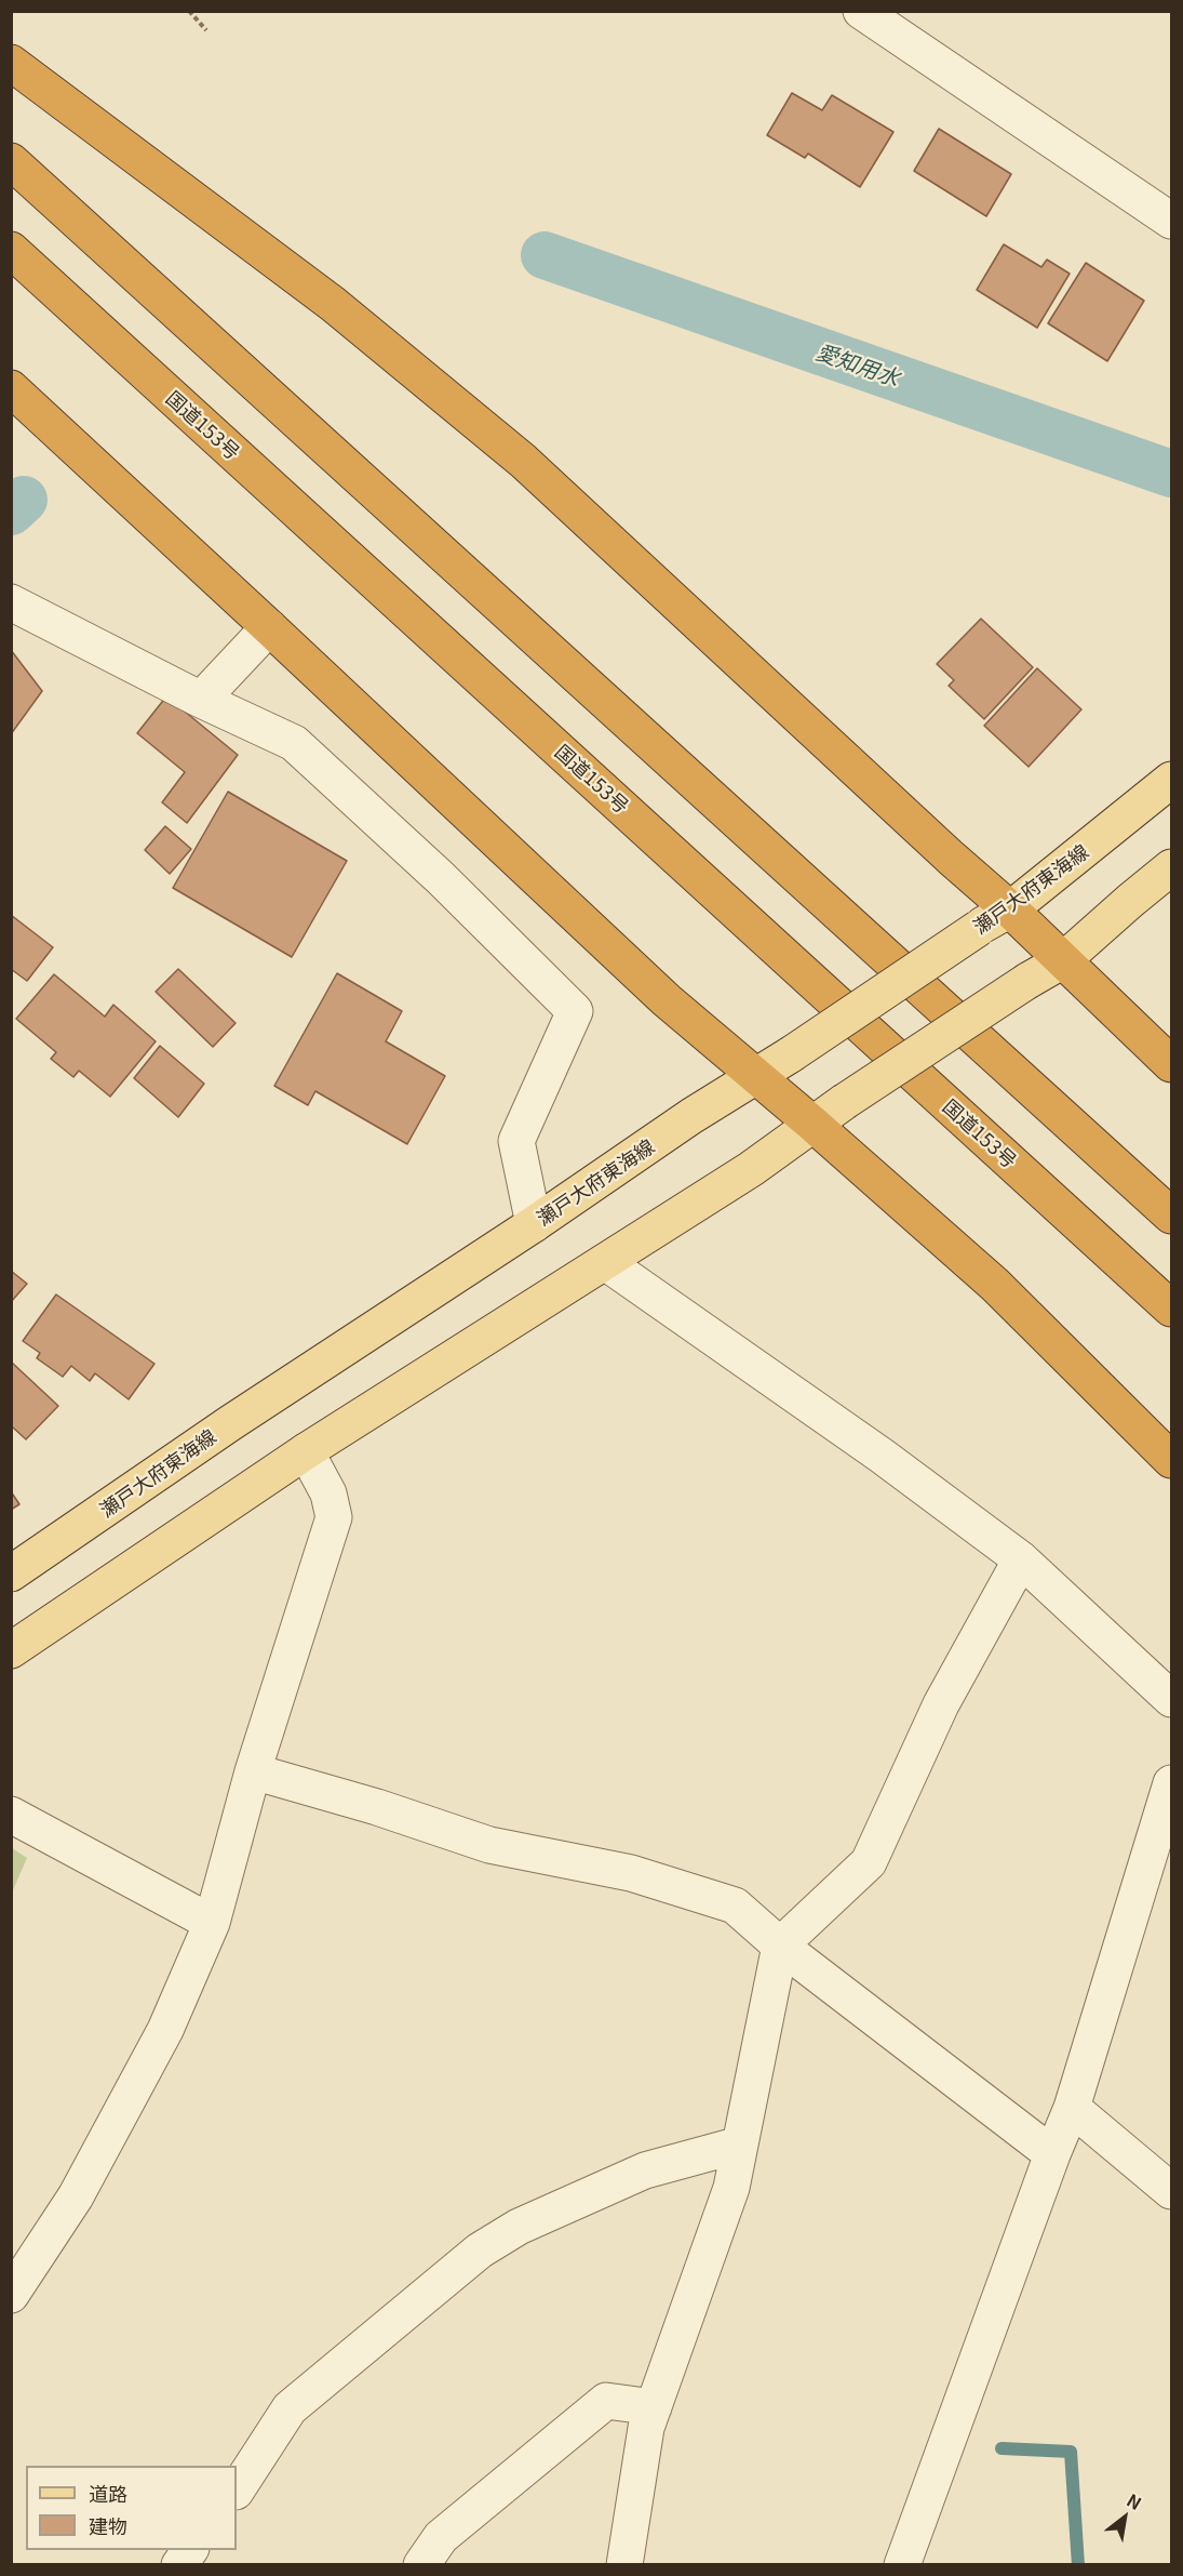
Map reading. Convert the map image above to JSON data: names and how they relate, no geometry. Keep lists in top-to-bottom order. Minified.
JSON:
{"streets":{"highway":["国道153号"],"main road":["瀬戸大府東海線"]},"water":["愛知用水"],"legend":["道路","建物"],"north":"top right"}
